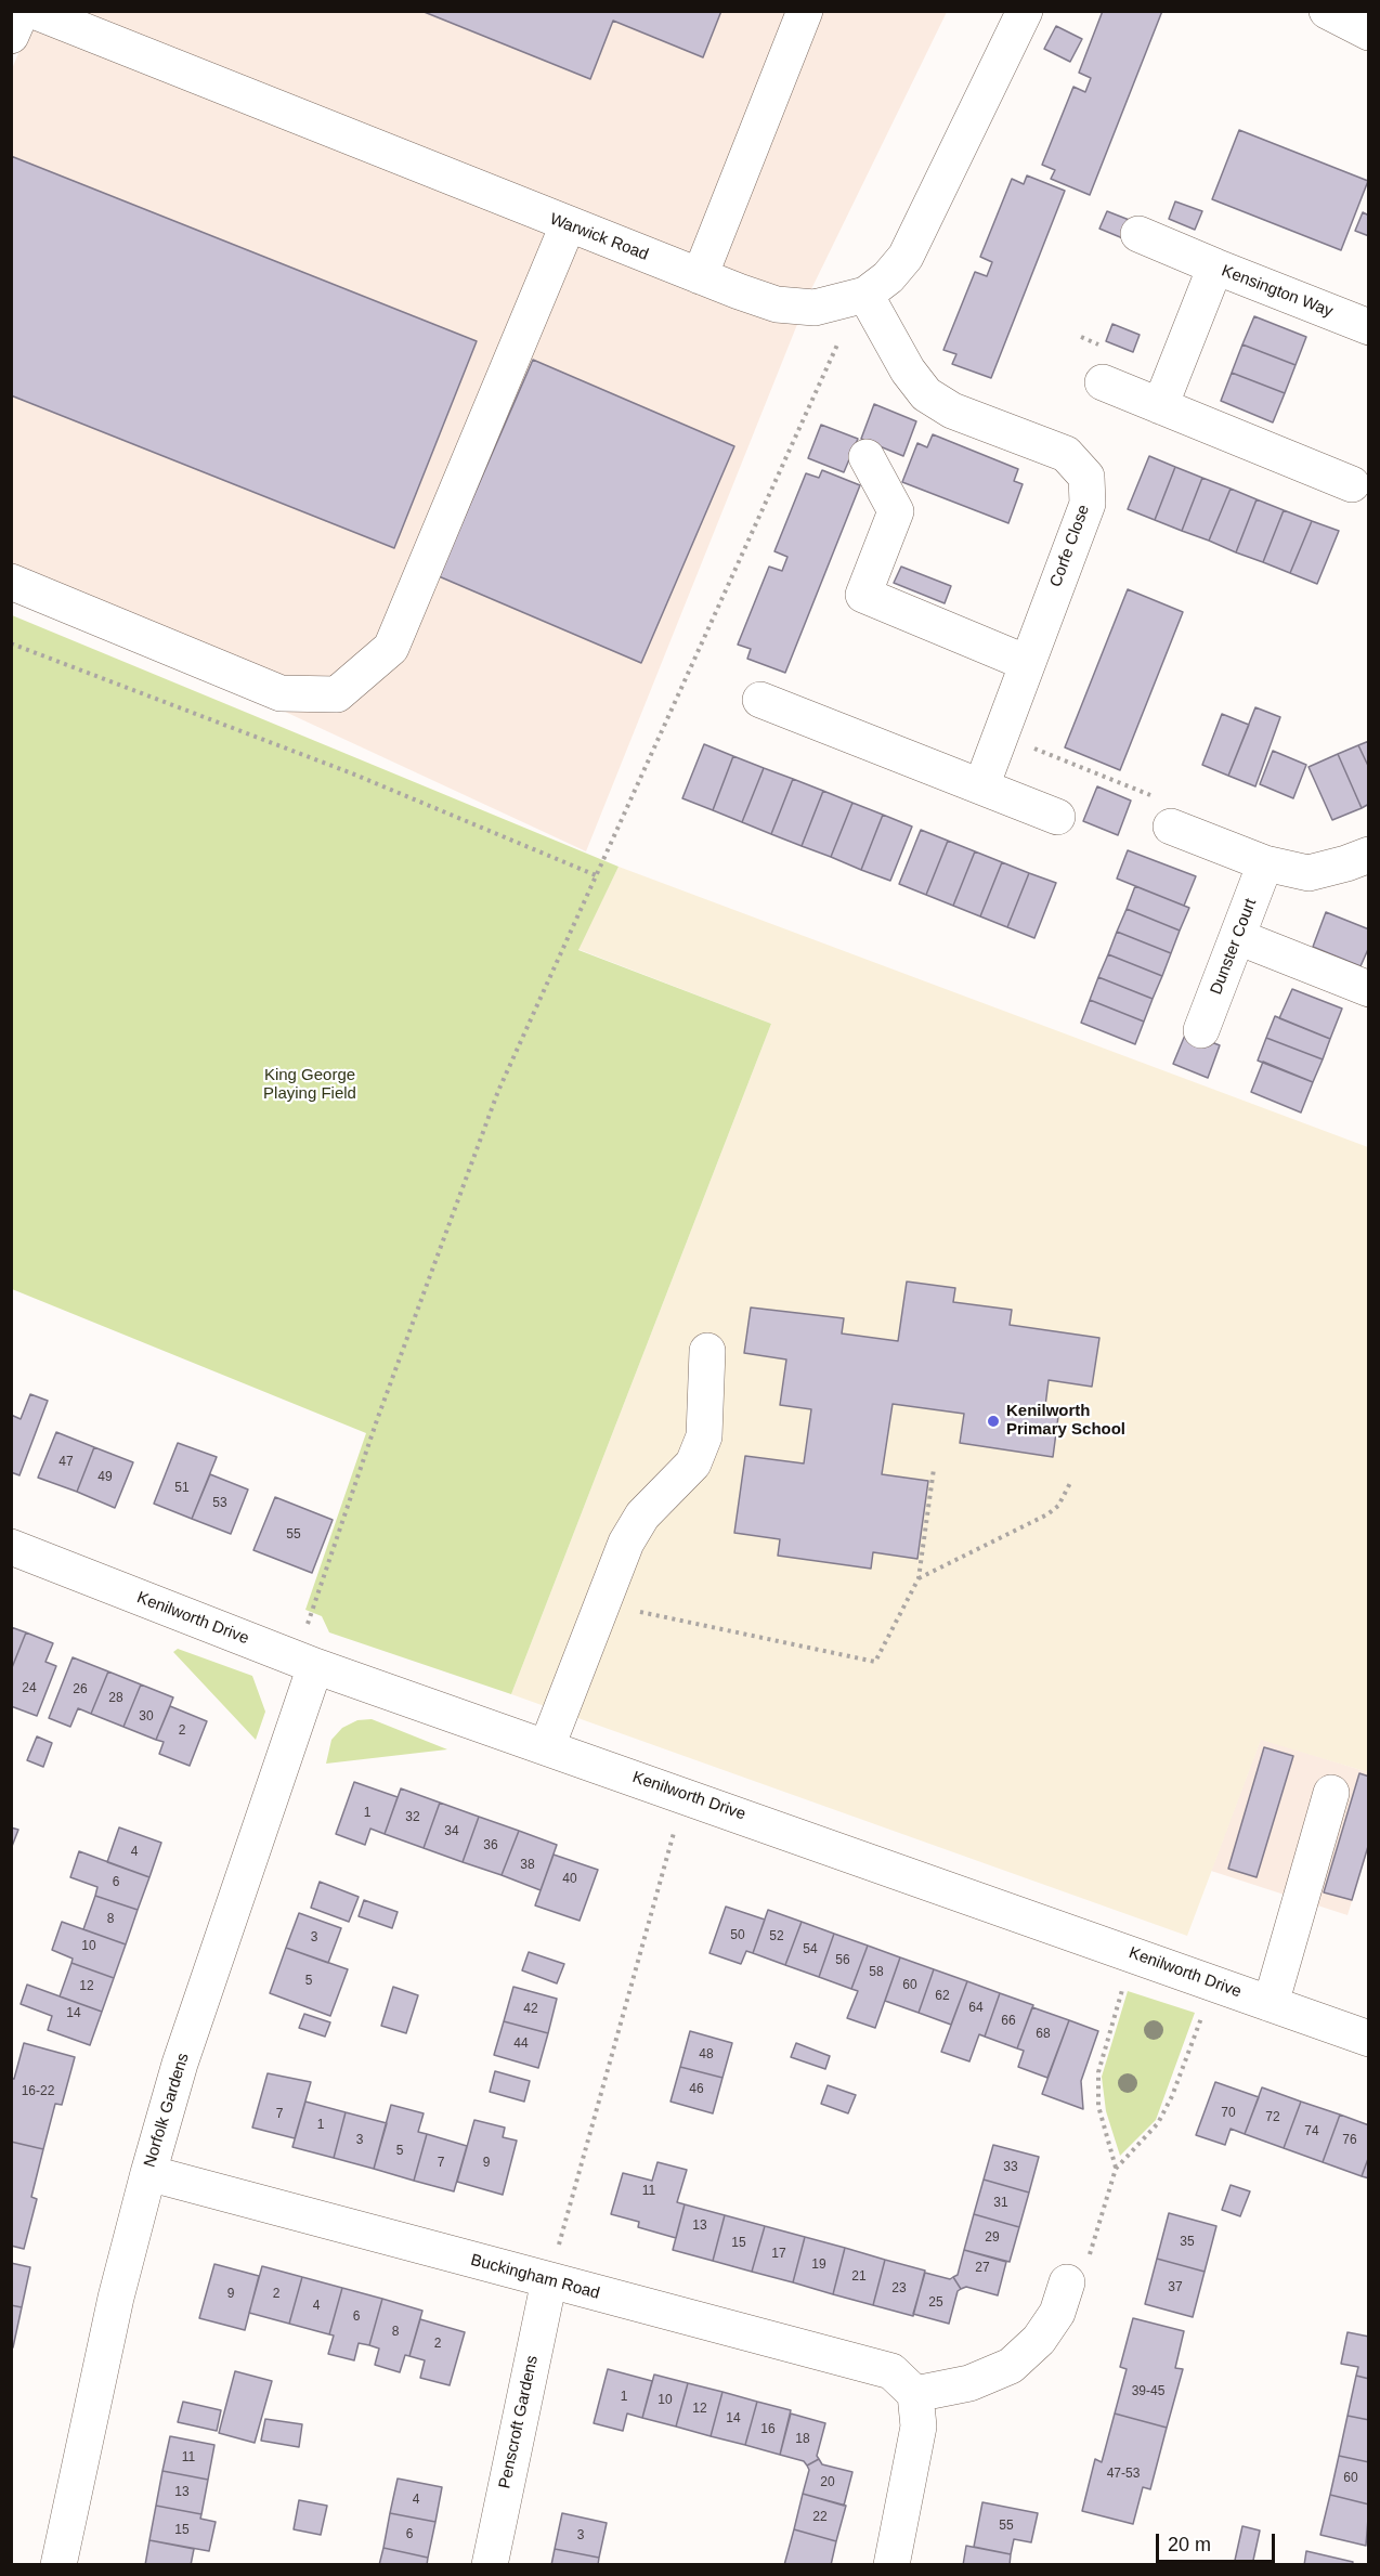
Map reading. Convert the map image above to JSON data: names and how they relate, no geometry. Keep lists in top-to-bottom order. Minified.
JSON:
{"streets":{"street":["Warwick Road","Kensington Way","Corfe Close","Dunster Court","Kenilworth Drive","Norfolk Gardens","Buckingham Road","Penscroft Gardens"]},"crossings":[["Warwick Road","Corfe Close"],["Kenilworth Drive","Norfolk Gardens"],["Norfolk Gardens","Buckingham Road"],["Buckingham Road","Penscroft Gardens"]],"parks":["King George Playing Field"],"places":["Kenilworth Primary School"],"house_numbers":["47","49","51","53","55","24","26","28","30","2","1","32","34","36","4","38","40","6","8","50","52","3","10","54","56","58","5","60","12","62","64","42","14","66","68","44","48","46","16-22","70","7","72","1","74","3","76","5","7","9","33","11","31","13","29","35","15","17","19","27","21","37","23","9","2","25","4","6","8","2","39-45","1","10","12","14","16","18","11","47-53","60","20","13","4","22","55","15","6","3"],"scale_bar":"20 m"}
